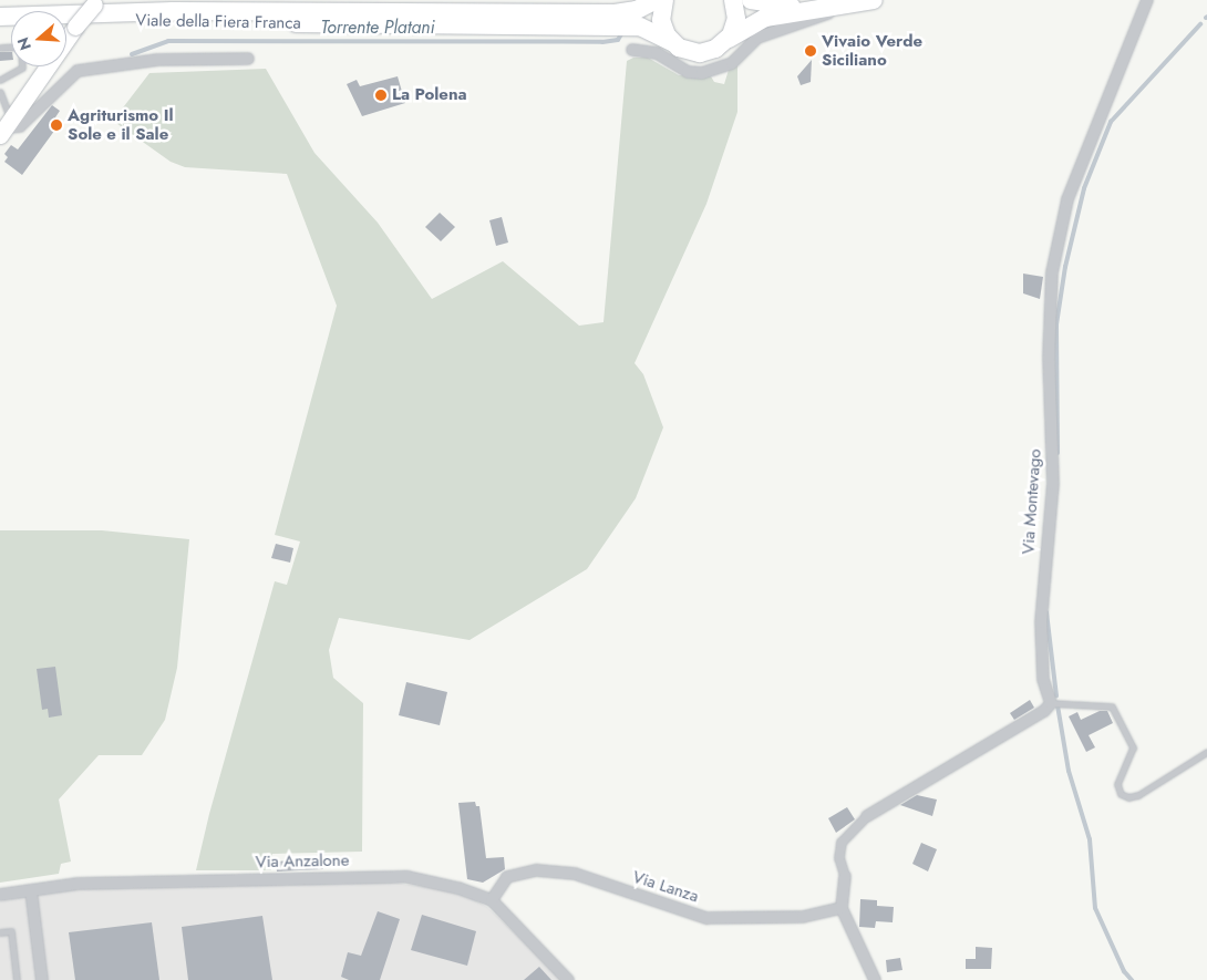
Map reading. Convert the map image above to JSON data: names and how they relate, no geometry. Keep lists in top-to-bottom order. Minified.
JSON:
{"streets":{"main road":["Viale della Fiera Franca"],"street":["Via Montevago","Via Anzalone","Via Lanza"]},"crossings":[["Via Anzalone","Via Lanza"]],"water":["Torrente Platani"],"places":["Vivaio Verde Siciliano","La Polena","Agriturismo Il Sole e il Sale"],"north":"left"}
